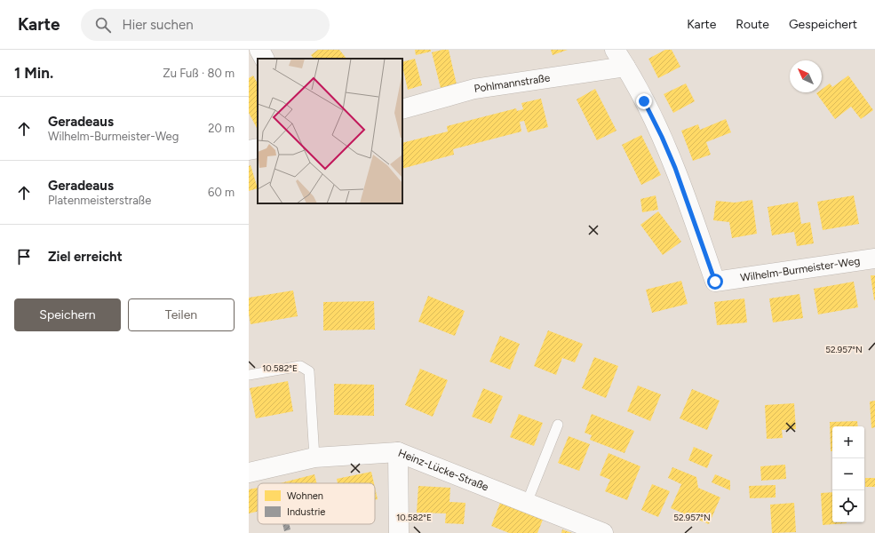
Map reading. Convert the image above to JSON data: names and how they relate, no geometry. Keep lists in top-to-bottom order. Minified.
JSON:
{"streets":{"street":["Pohlmannstraße","Wilhelm-Burmeister-Weg","Heinz-Lücke-Straße"]},"crossings":[["Pohlmannstraße","Wilhelm-Burmeister-Weg"]],"legend":["Wohnen","Industrie"],"north":"top left","page":{"header":"Karte","search":"Hier suchen","nav":["Karte","Route","Gespeichert"],"heading":["1 Min.","Zu Fuß · 80 m"],"list":[["Geradeaus","Wilhelm-Burmeister-Weg","20 m"],["Geradeaus","Platenmeisterstraße","60 m"],"Ziel erreicht"],"buttons":["Speichern","Teilen"],"map_buttons":["+","−"]},"coordinates":["52.957°N","10.582°E"]}
